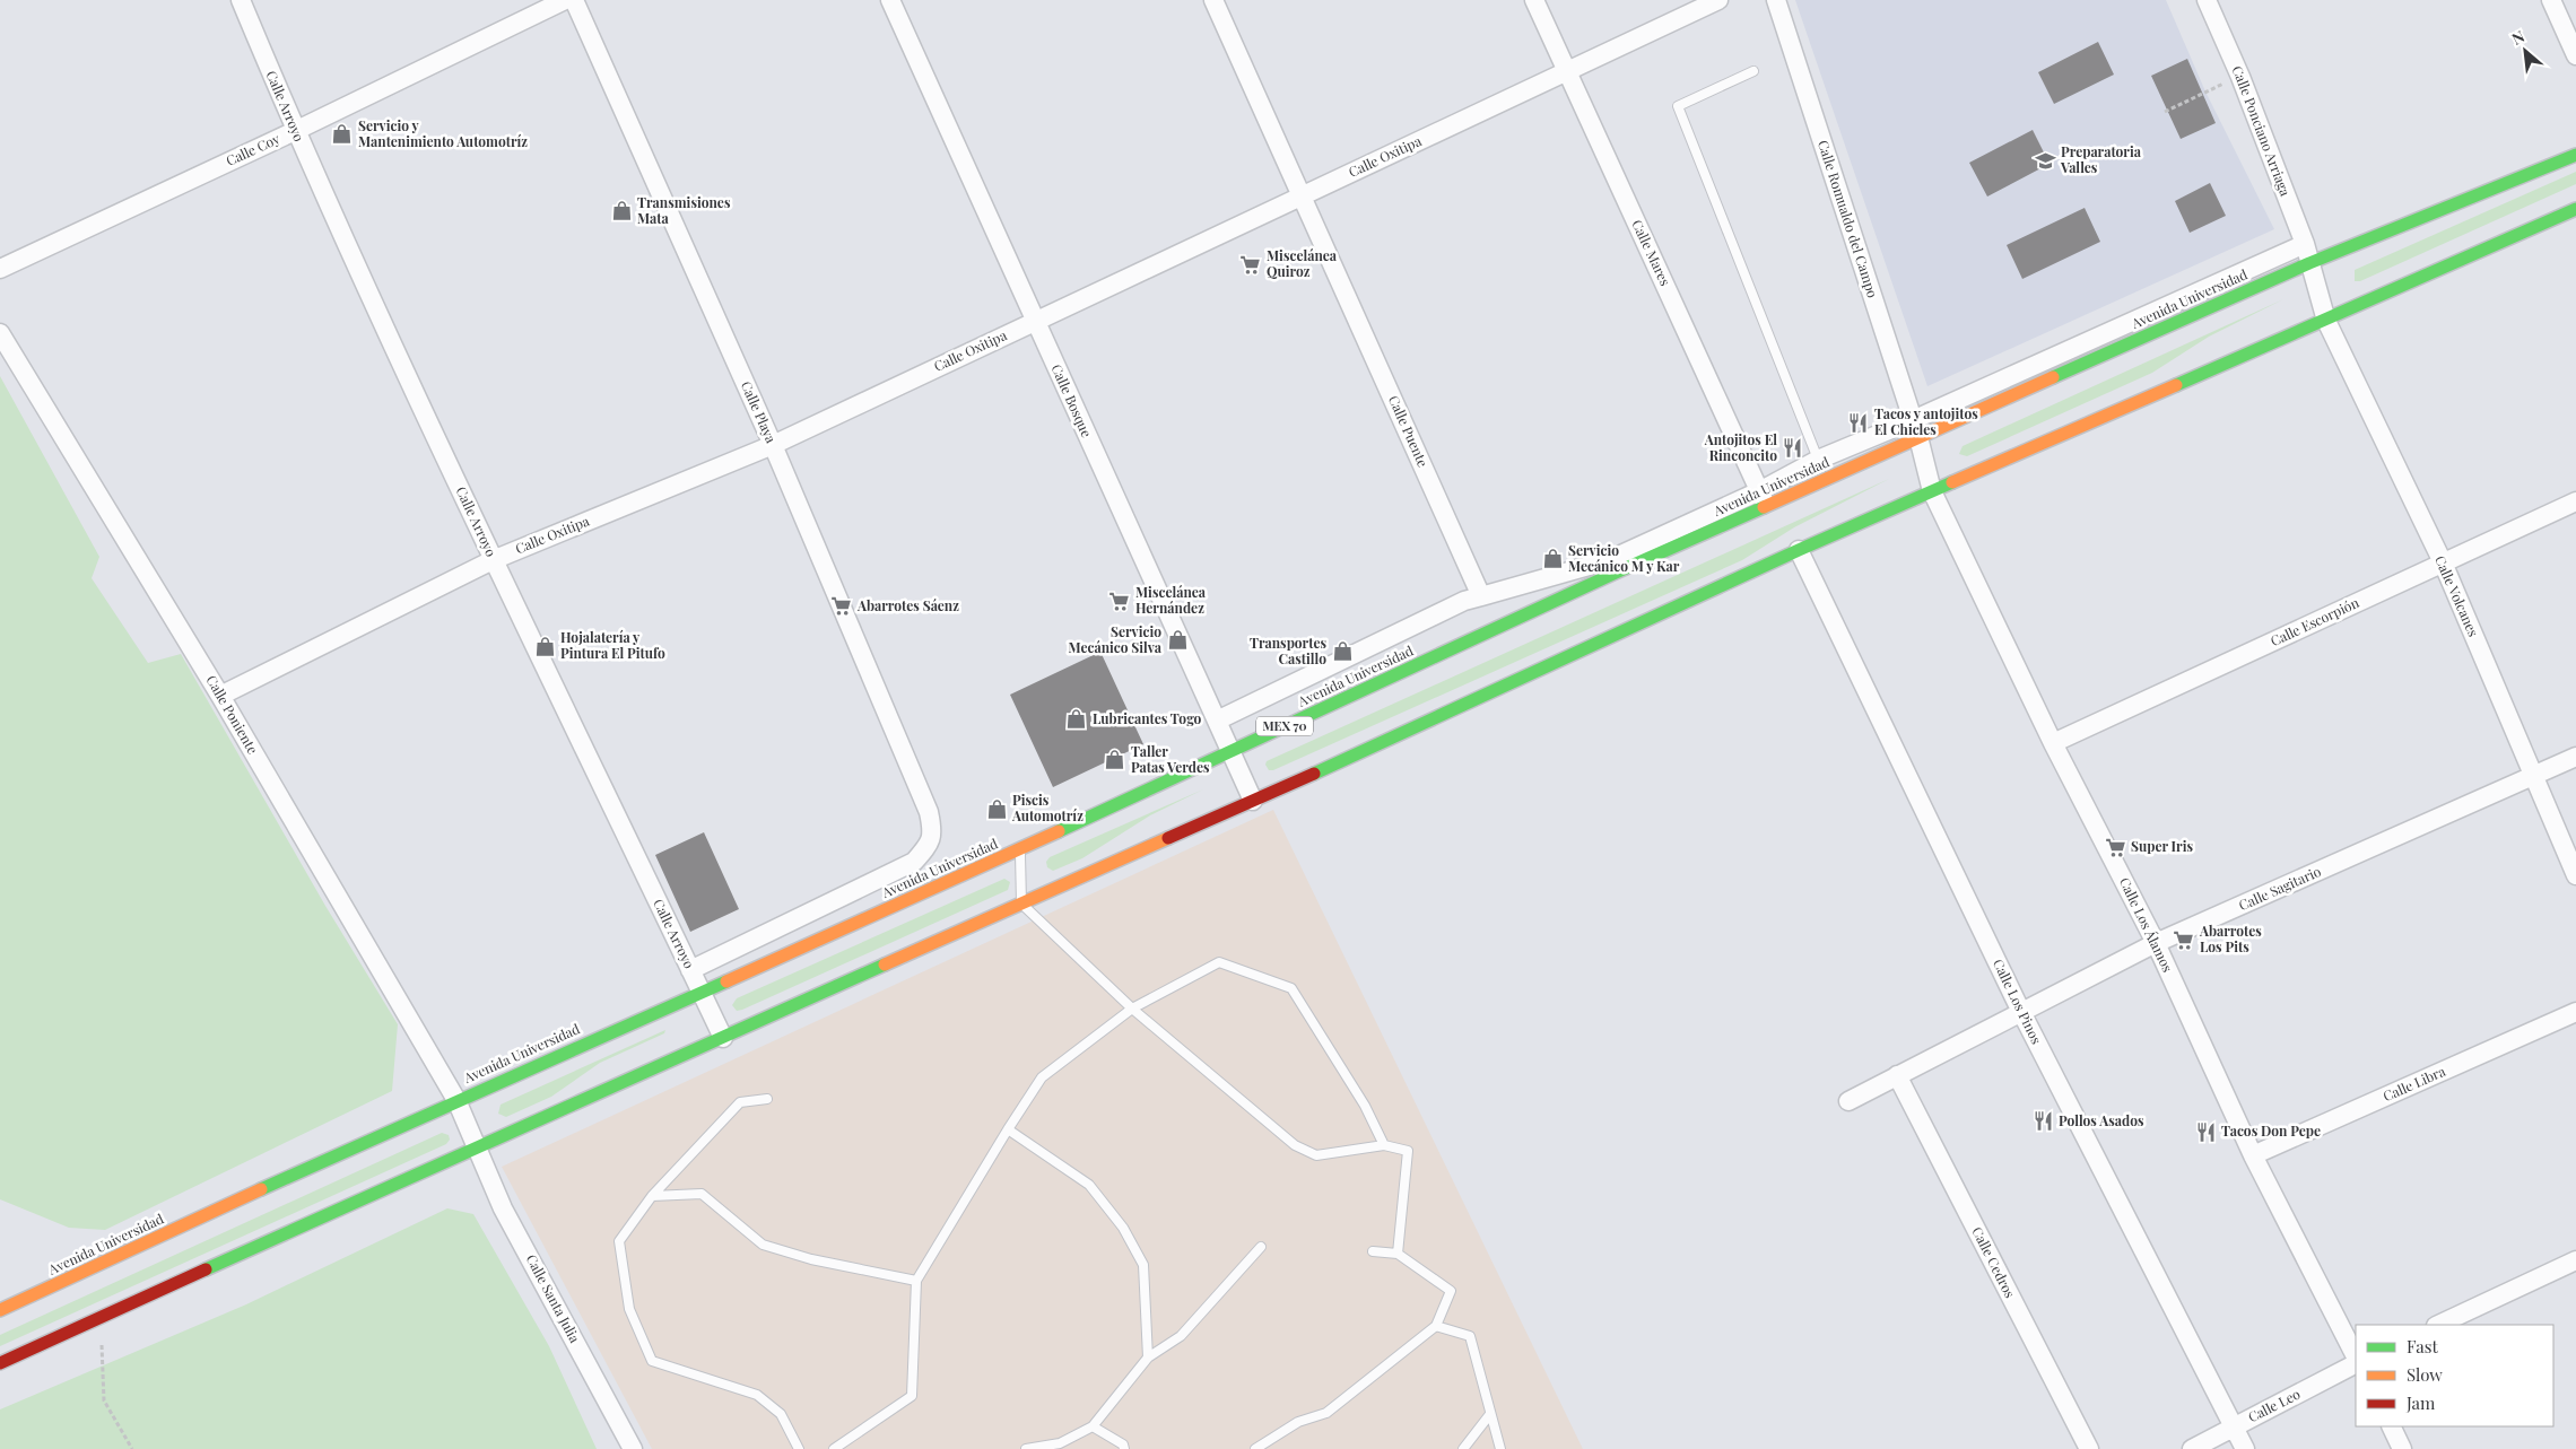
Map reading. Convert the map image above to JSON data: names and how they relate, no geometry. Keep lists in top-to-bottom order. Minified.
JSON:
{"streets":{"main road":["Avenida Universidad","MEX 70"],"street":["Calle Arroyo","Calle Ponciano Arriaga","Calle Coy","Calle Oxitipa","Calle Romualdo del Campo","Calle Mares","Calle Bosque","Calle Playa","Calle Puente","Calle Volcanes","Calle Escorpión","Calle Poniente","Calle Sagitario","Calle Los Álamos","Calle Los Pinos","Calle Libra","Calle Cedros","Calle Santa Julia","Calle Leo"]},"crossings":[["Calle Arroyo","Calle Coy"],["Calle Arroyo","Calle Oxitipa"],["Calle Arroyo","Avenida Universidad"],["Calle Arroyo","Calle Playa"],["Calle Ponciano Arriaga","Avenida Universidad"],["Calle Ponciano Arriaga","Calle Volcanes"],["Calle Oxitipa","Calle Mares"],["Calle Oxitipa","Calle Bosque"],["Calle Oxitipa","Calle Playa"],["Calle Oxitipa","Calle Puente"],["Calle Oxitipa","Calle Poniente"],["Calle Romualdo del Campo","Avenida Universidad"],["Calle Romualdo del Campo","Calle Los Álamos"],["Calle Mares","Avenida Universidad"],["Avenida Universidad","Calle Bosque"],["Avenida Universidad","Calle Volcanes"],["Avenida Universidad","Calle Poniente"],["Calle Volcanes","Calle Escorpión"],["Calle Volcanes","Calle Sagitario"],["Calle Escorpión","Calle Los Álamos"],["Calle Poniente","Calle Santa Julia"],["Calle Sagitario","Calle Los Álamos"],["Calle Sagitario","Calle Los Pinos"],["Calle Sagitario","Calle Cedros"],["Calle Los Álamos","Calle Libra"],["Calle Los Pinos","Calle Leo"]],"places":{"shop":["Servicio y Mantenimiento Automotríz","Transmisiones Mata","Servicio Mecánico M y Kar","Servicio Mecánico Silva","Hojalatería y Pintura El Pitufo","Transportes Castillo","Lubricantes Togo","Taller Patas Verdes","Piscis Automotríz"],"school or university":["Preparatoria Valles"],"supermarket":["Miscelánea Quiroz","Miscelánea Hernández","Abarrotes Sáenz","Super Iris","Abarrotes Los Pits"],"restaurant":["Tacos y antojitos El Chicles","Antojitos El Rinconcito","Pollos Asados","Tacos Don Pepe"]},"legend":["Fast","Slow","Jam"],"north":"top left"}
